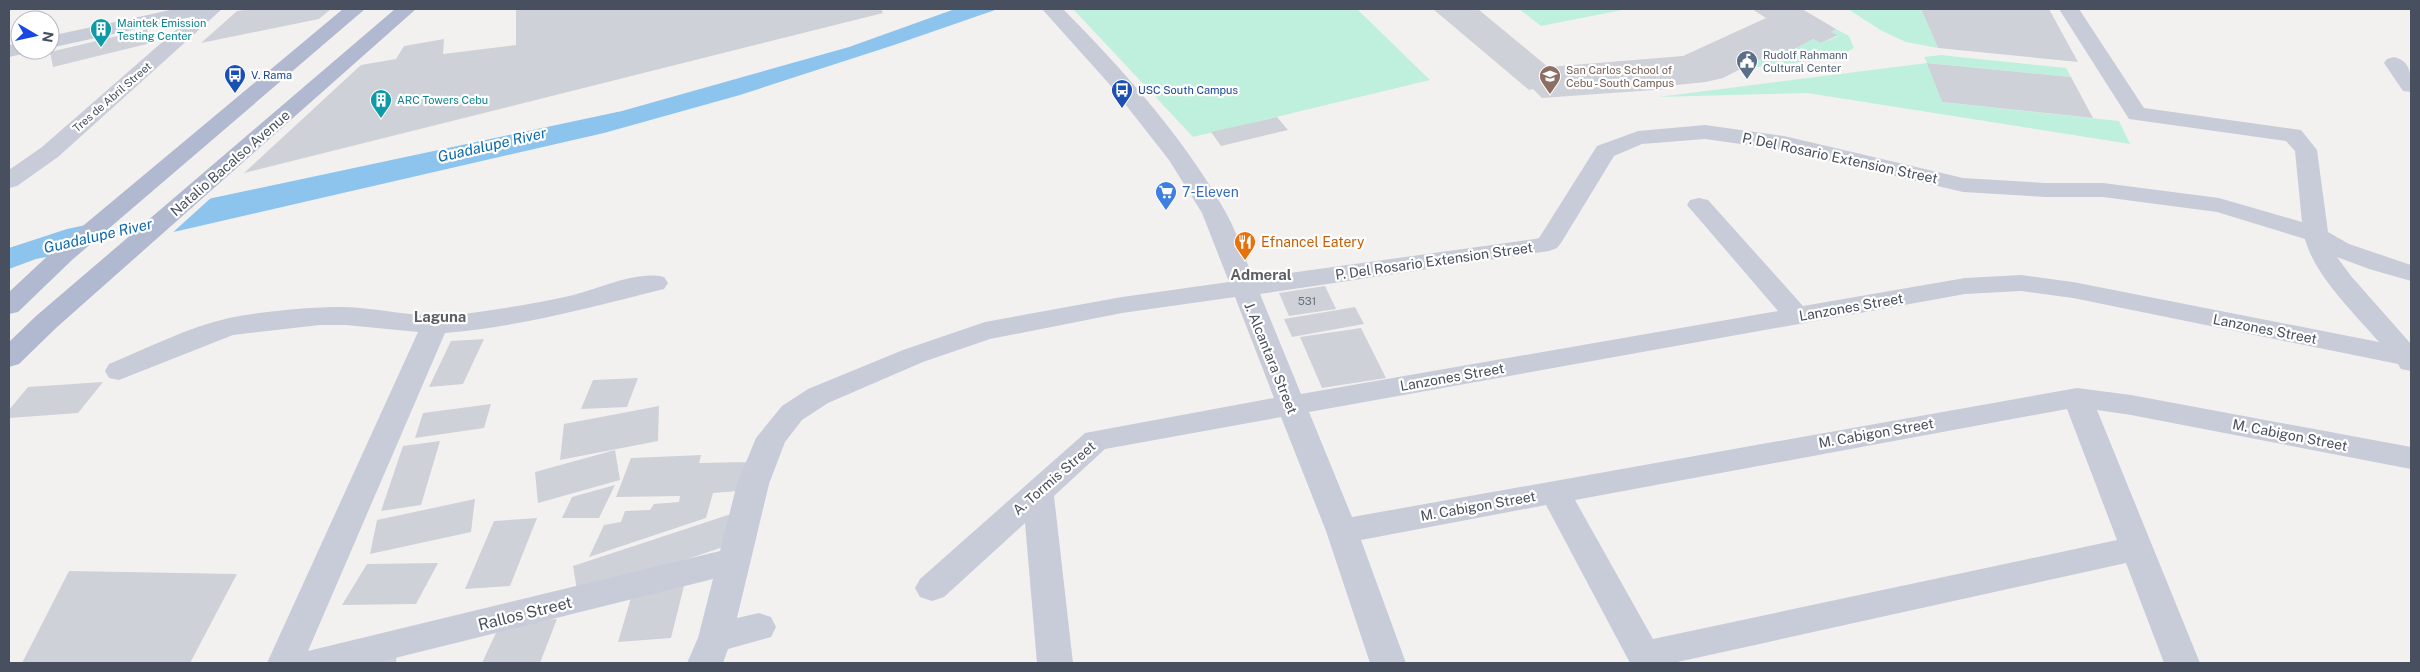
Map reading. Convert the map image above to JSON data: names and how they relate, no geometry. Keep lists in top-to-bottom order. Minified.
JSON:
{"streets":{"main road":["Natalio Bacalso Avenue"],"street":["Tres de Abril Street","P. Del Rosario Extension Street","Lanzones Street","J. Alcantara Street","M. Cabigon Street","A. Tormis Street","Rallos Street"]},"crossings":[["P. Del Rosario Extension Street","J. Alcantara Street"],["P. Del Rosario Extension Street","Rallos Street"],["Lanzones Street","J. Alcantara Street"],["Lanzones Street","A. Tormis Street"],["J. Alcantara Street","M. Cabigon Street"],["J. Alcantara Street","A. Tormis Street"]],"districts":["Admeral","Laguna"],"water":["Guadalupe River"],"places":{"building":["Maintek Emission Testing Center","ARC Towers Cebu"],"public building":["Rudolf Rahmann Cultural Center"],"bus stop":["V. Rama","USC South Campus"],"school or university":["San Carlos School of Cebu - South Campus"],"supermarket":["7-Eleven"],"restaurant":["Efnancel Eatery"]},"house_numbers":["531"],"north":"right"}
